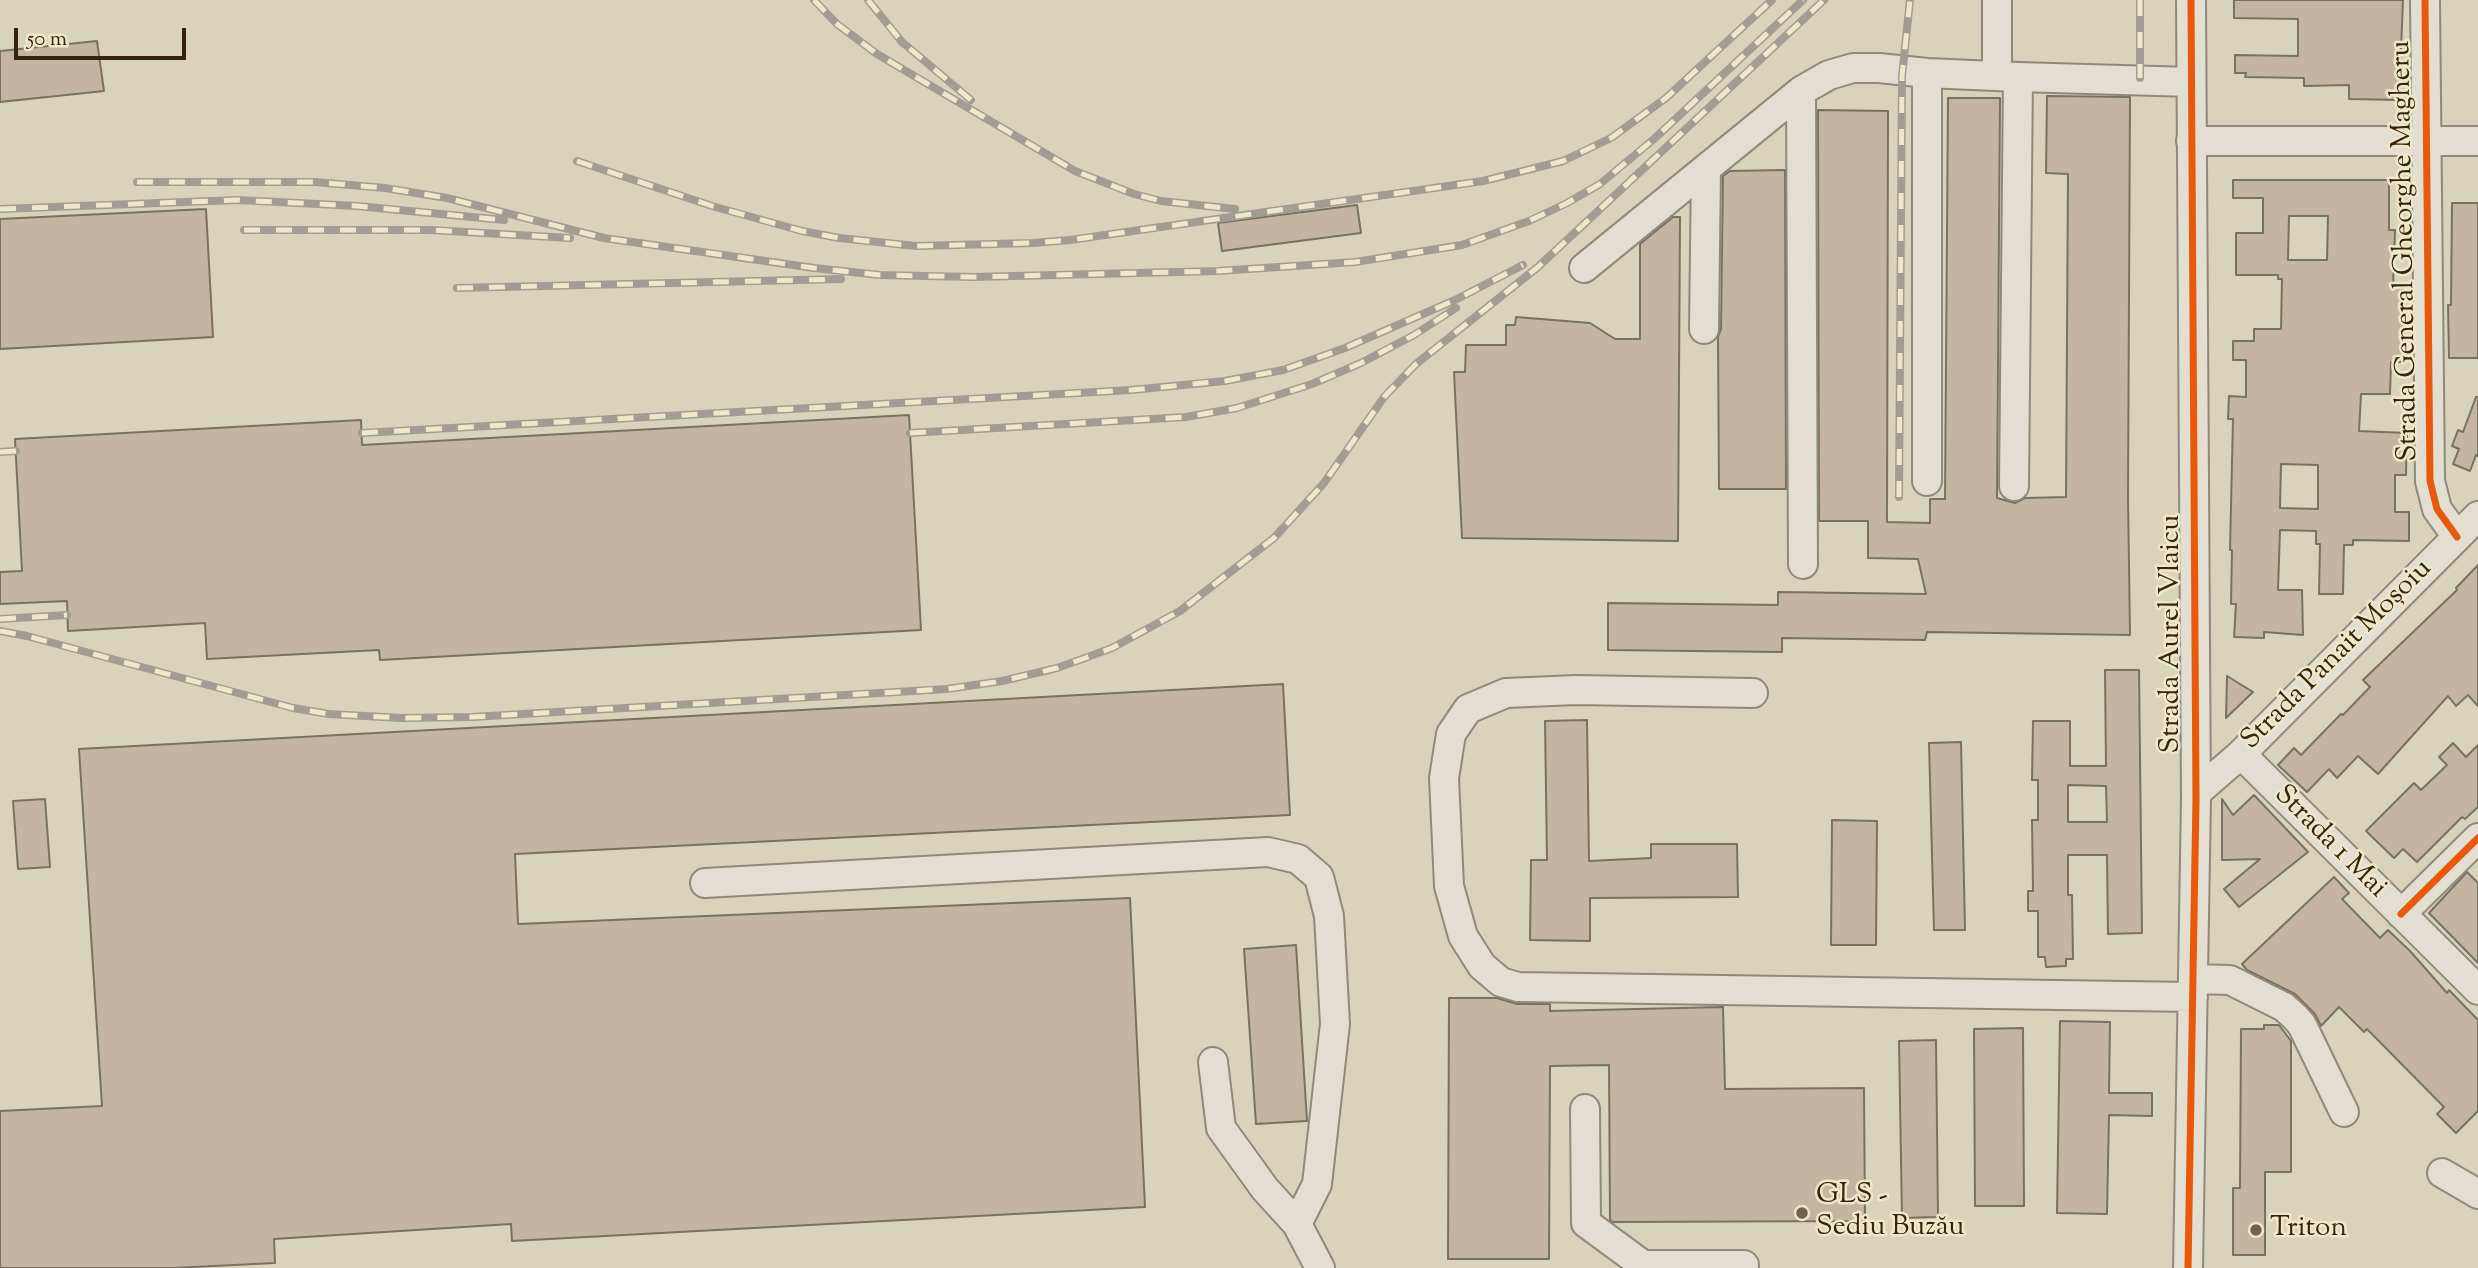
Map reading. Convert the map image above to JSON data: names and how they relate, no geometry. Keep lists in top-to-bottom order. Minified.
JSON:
{"streets":{"street":["Strada General Gheorghe Magheru","Strada Aurel Vlaicu","Strada Panait Moșoiu","Strada 1 Mai"]},"crossings":[["Strada General Gheorghe Magheru","Strada Panait Moșoiu"],["Strada Aurel Vlaicu","Strada Panait Moșoiu"],["Strada Panait Moșoiu","Strada 1 Mai"]],"places":["GLS - Sediu Buzău","Triton"],"scale_bar":"50 m"}
